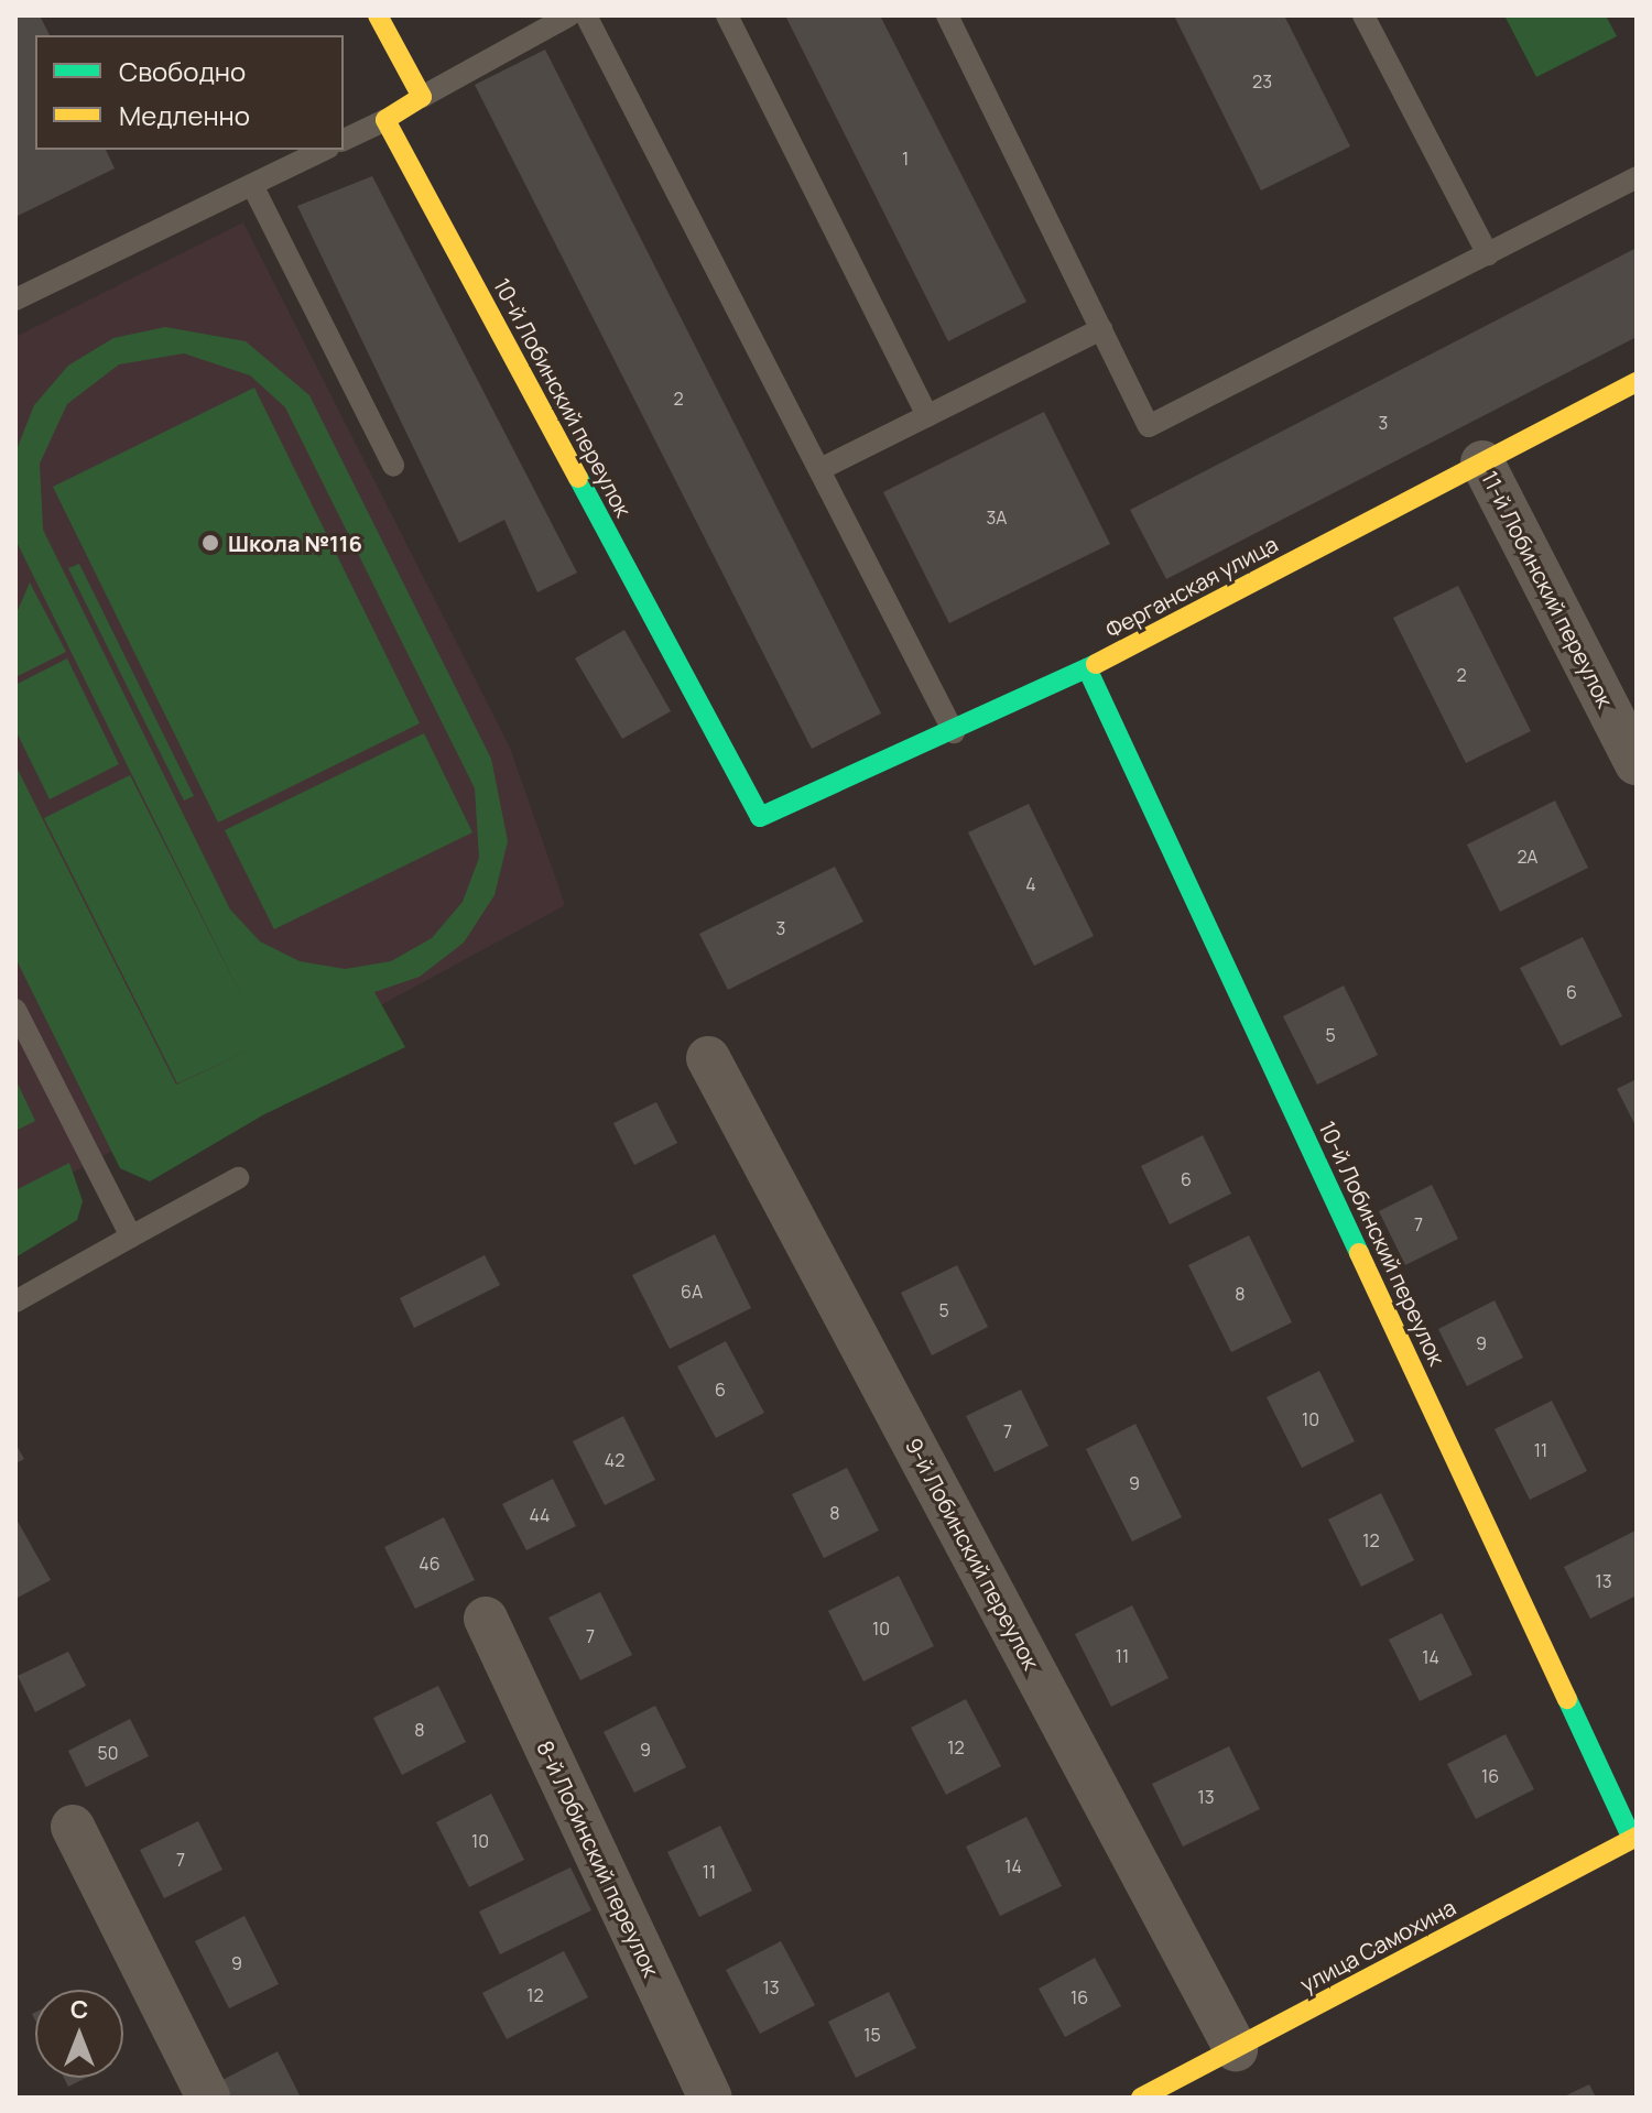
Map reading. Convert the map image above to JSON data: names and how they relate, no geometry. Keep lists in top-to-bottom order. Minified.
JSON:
{"streets":{"street":["10-й Лобинский переулок","Ферганская улица","11-й Лобинский переулок","9-й Лобинский переулок","8-й Лобинский переулок","улица Самохина"]},"crossings":[["10-й Лобинский переулок","Ферганская улица"],["10-й Лобинский переулок","улица Самохина"],["Ферганская улица","11-й Лобинский переулок"],["9-й Лобинский переулок","улица Самохина"]],"places":["Школа №116"],"house_numbers":["23","1","2","3","3А","2","2А","4","3","6","5","6","7","6А","8","5","9","6","10","7","11","42","9","8","44","12","46","13","10","7","11","14","8","12","9","50","16","13","10","7","14","11","9","13","12","16","15"],"legend":["Свободно","Медленно"],"north":"top"}
